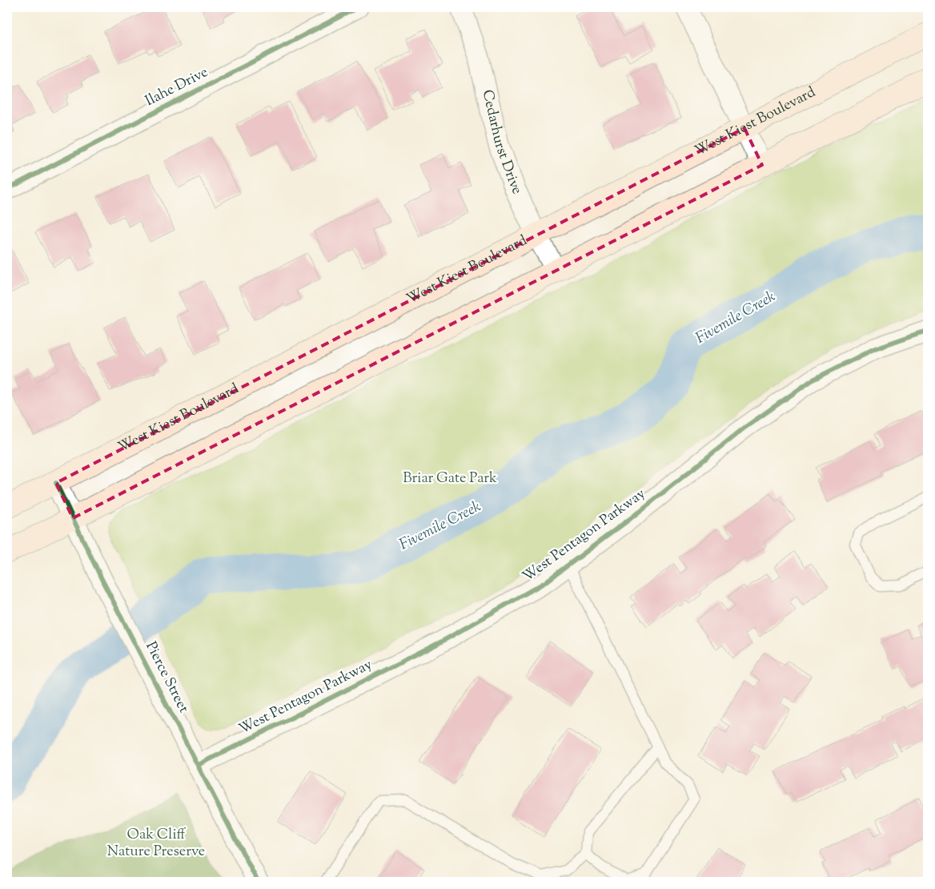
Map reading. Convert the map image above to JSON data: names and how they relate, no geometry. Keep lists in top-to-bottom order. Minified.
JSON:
{"streets":{"main road":["West Kiest Boulevard"],"street":["Ilahe Drive","Cedarhurst Drive","West Pentagon Parkway","Pierce Street"]},"crossings":[["West Kiest Boulevard","Cedarhurst Drive"],["West Kiest Boulevard","Pierce Street"],["West Pentagon Parkway","Pierce Street"]],"water":["Fivemile Creek"],"parks":["Briar Gate Park","Oak Cliff Nature Preserve"]}
